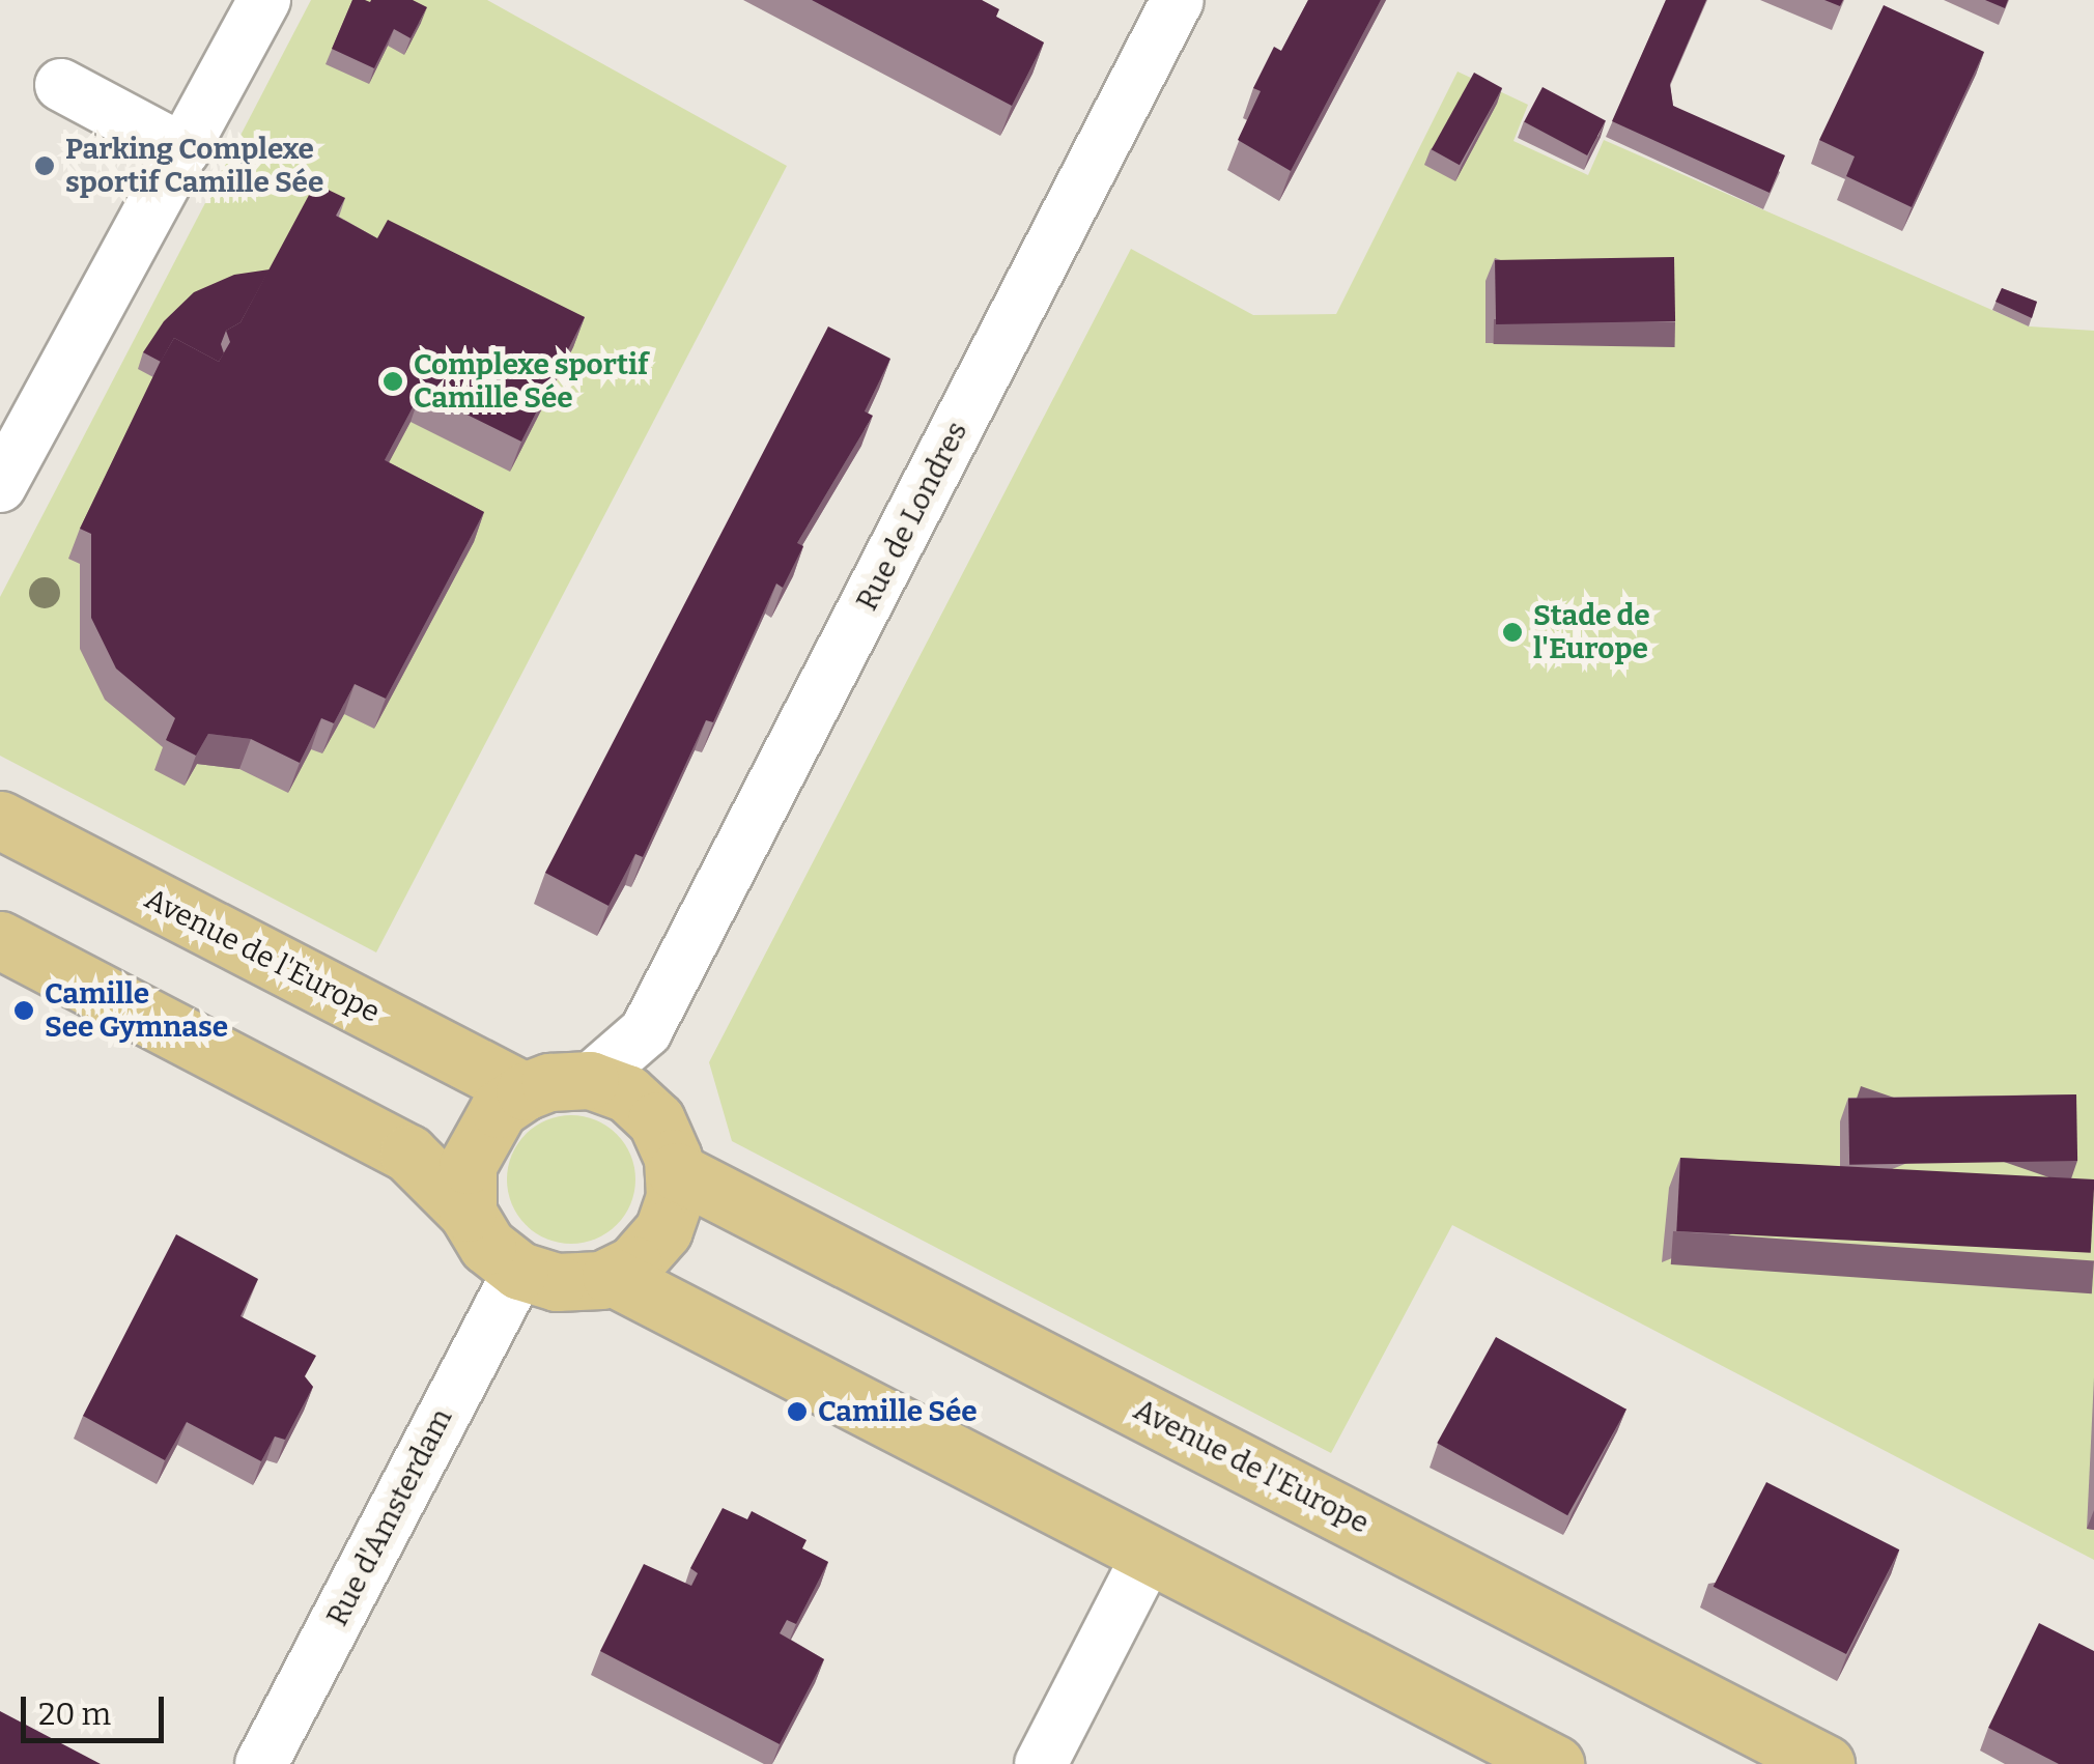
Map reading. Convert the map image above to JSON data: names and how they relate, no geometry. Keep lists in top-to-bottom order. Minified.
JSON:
{"streets":{"main road":["Avenue de l'Europe"],"street":["Rue de Londres","Rue d'Amsterdam"]},"crossings":[["Rue de Londres","Avenue de l'Europe"],["Rue de Londres","Rue d'Amsterdam"],["Avenue de l'Europe","Rue d'Amsterdam"]],"places":["Parking Complexe sportif Camille Sée","Complexe sportif Camille Sée","Stade de l'Europe","Camille See Gymnase","Camille Sée"],"scale_bar":"20 m"}
